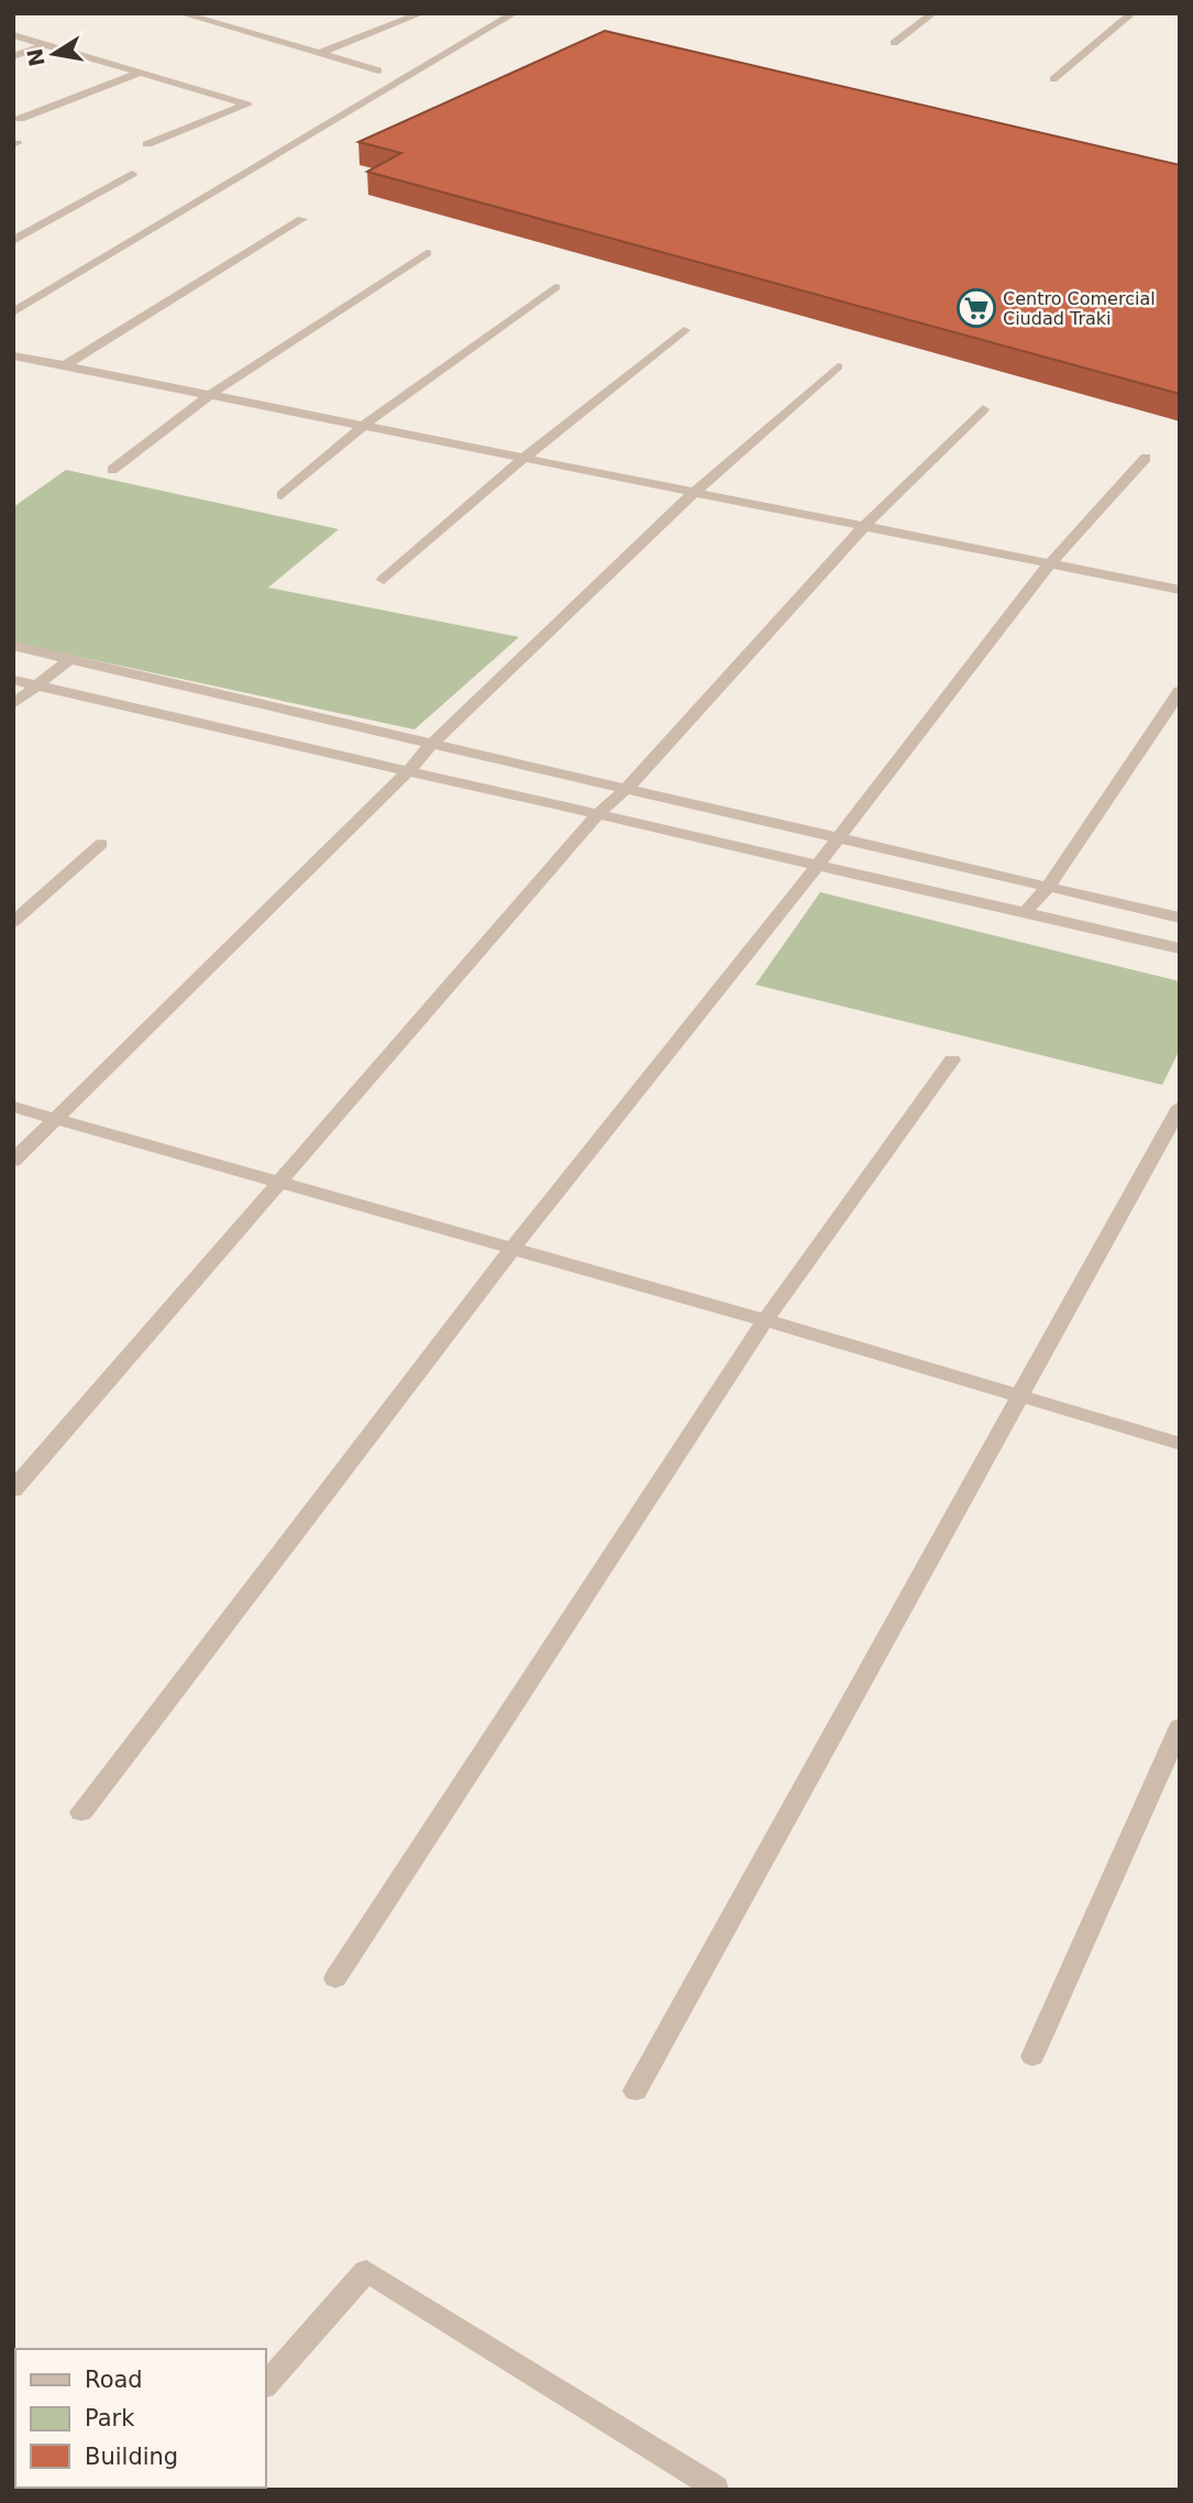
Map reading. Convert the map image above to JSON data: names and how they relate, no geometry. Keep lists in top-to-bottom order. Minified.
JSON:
{"places":{"supermarket":["Centro Comercial Ciudad Traki"]},"legend":["Road","Park","Building"],"north":"left"}
